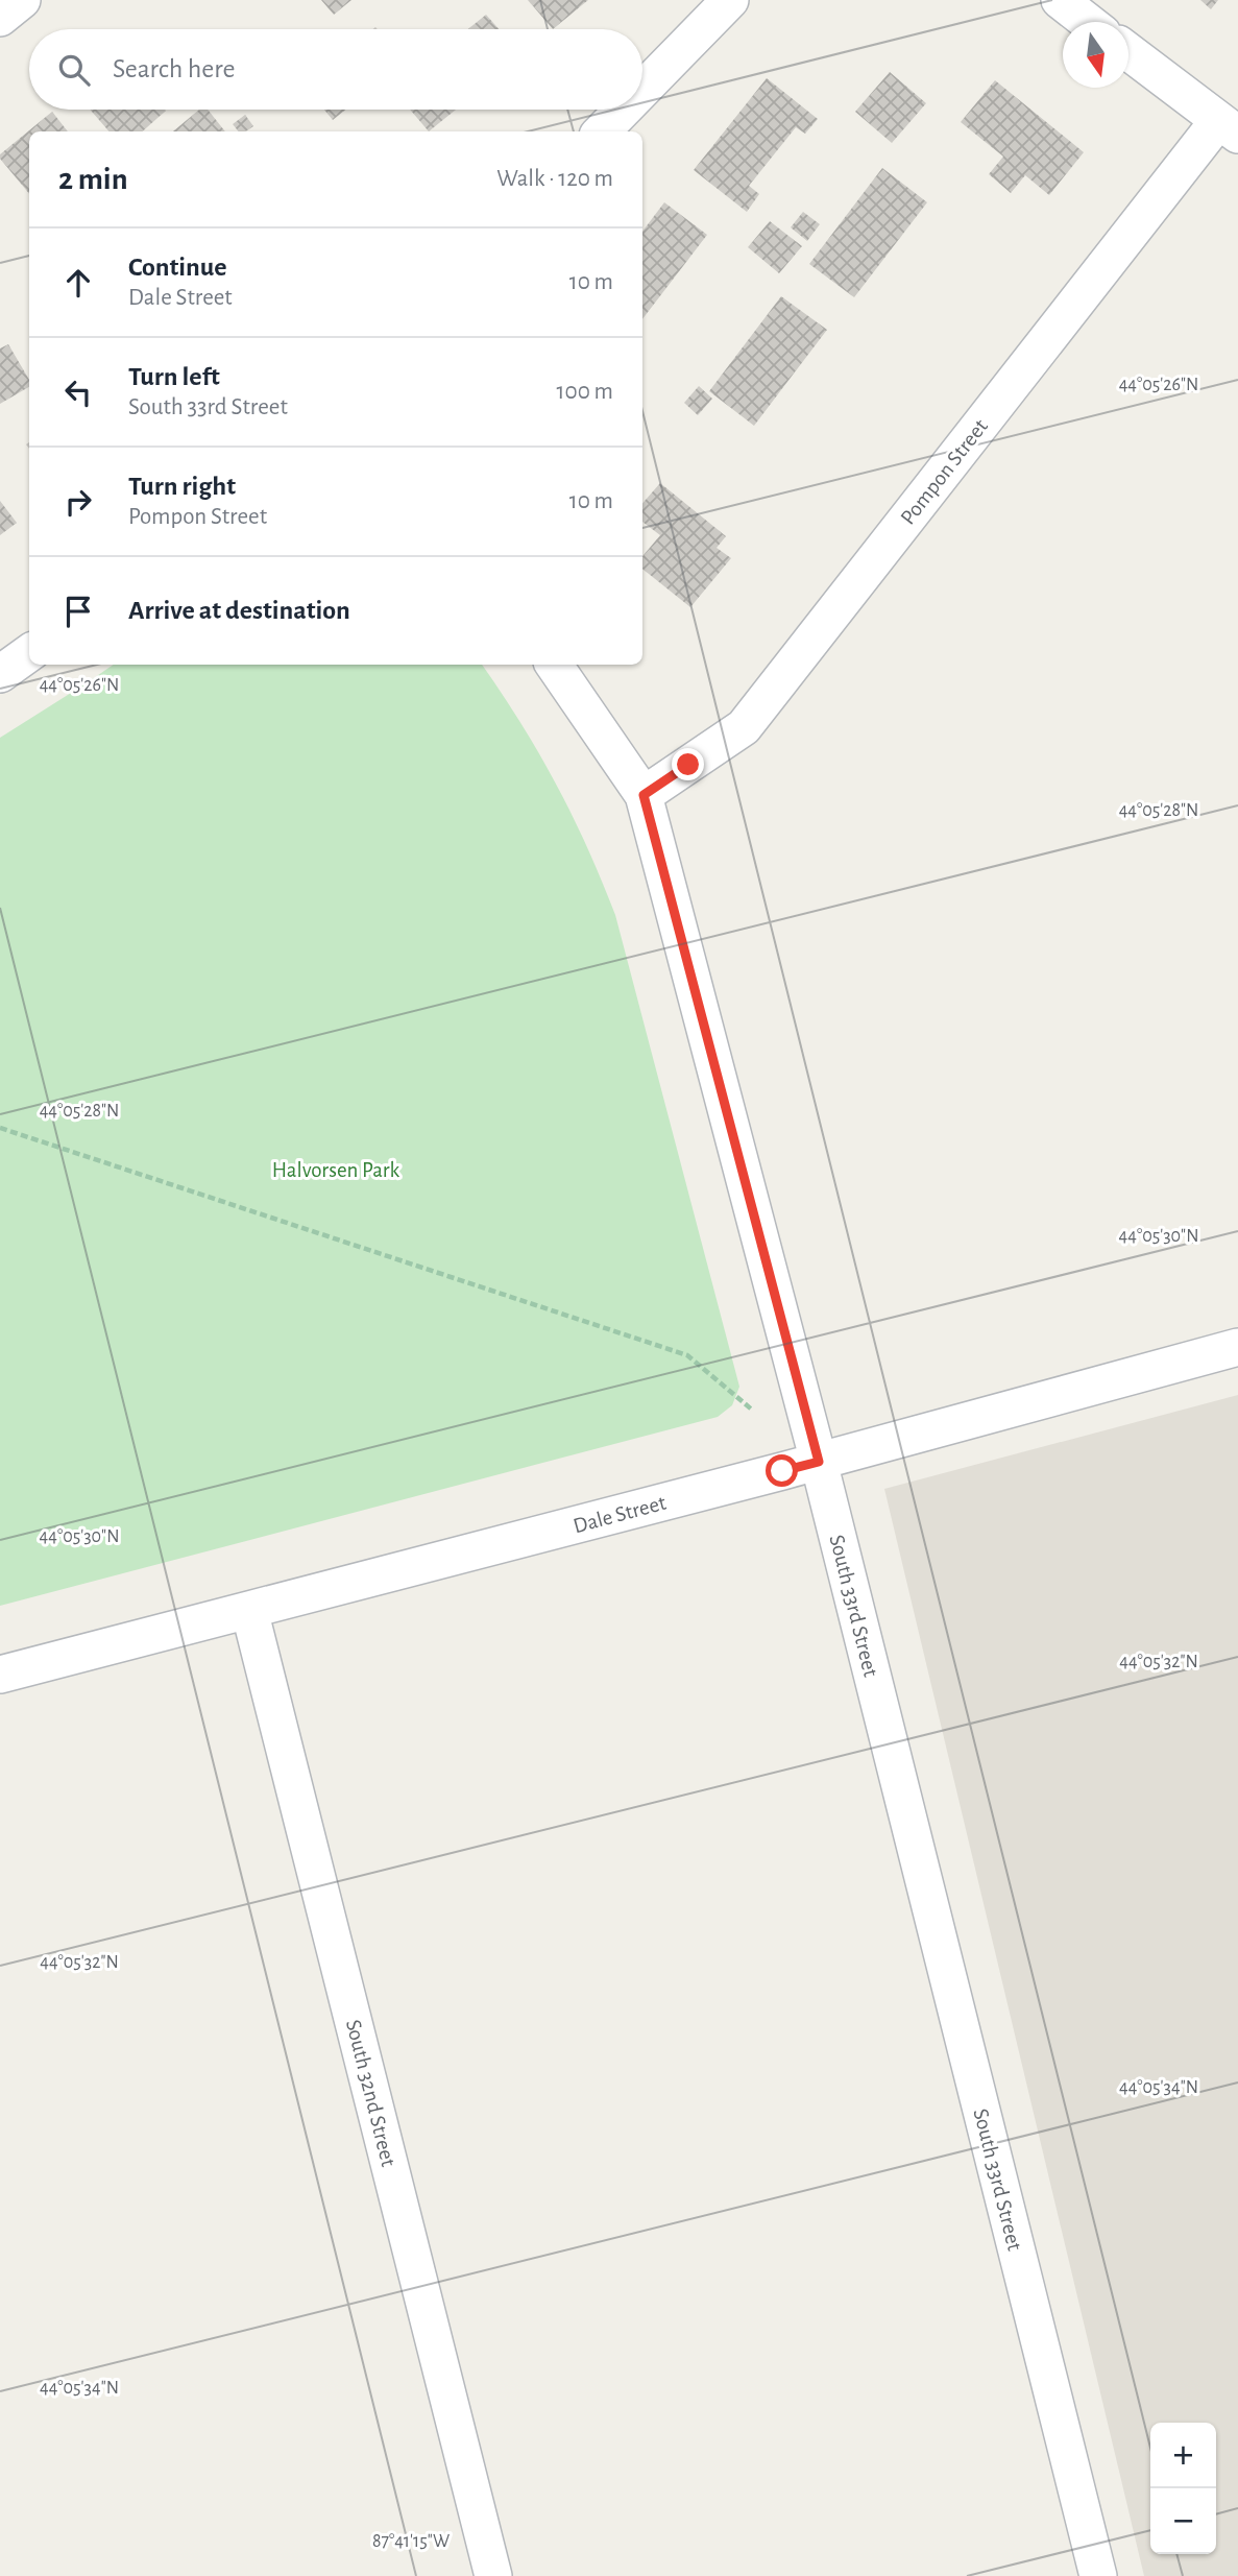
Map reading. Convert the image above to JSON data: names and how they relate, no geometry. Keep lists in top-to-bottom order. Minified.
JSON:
{"streets":{"street":["Pompon Street","Dale Street","South 33rd Street","South 32nd Street"]},"crossings":[["Pompon Street","South 33rd Street"],["Dale Street","South 33rd Street"],["Dale Street","South 32nd Street"]],"parks":["Halvorsen Park"],"north":"bottom","page":{"search":"Search here","heading":["2 min","Walk · 120 m"],"list":[["Continue","Dale Street","10 m"],["Turn left","South 33rd Street","100 m"],["Turn right","Pompon Street","10 m"],"Arrive at destination"],"map_buttons":["+","−"]},"coordinates":["44°05'26\"N","44°05'28\"N","44°05'30\"N","44°05'32\"N","44°05'34\"N","87°41'15\"W"]}
